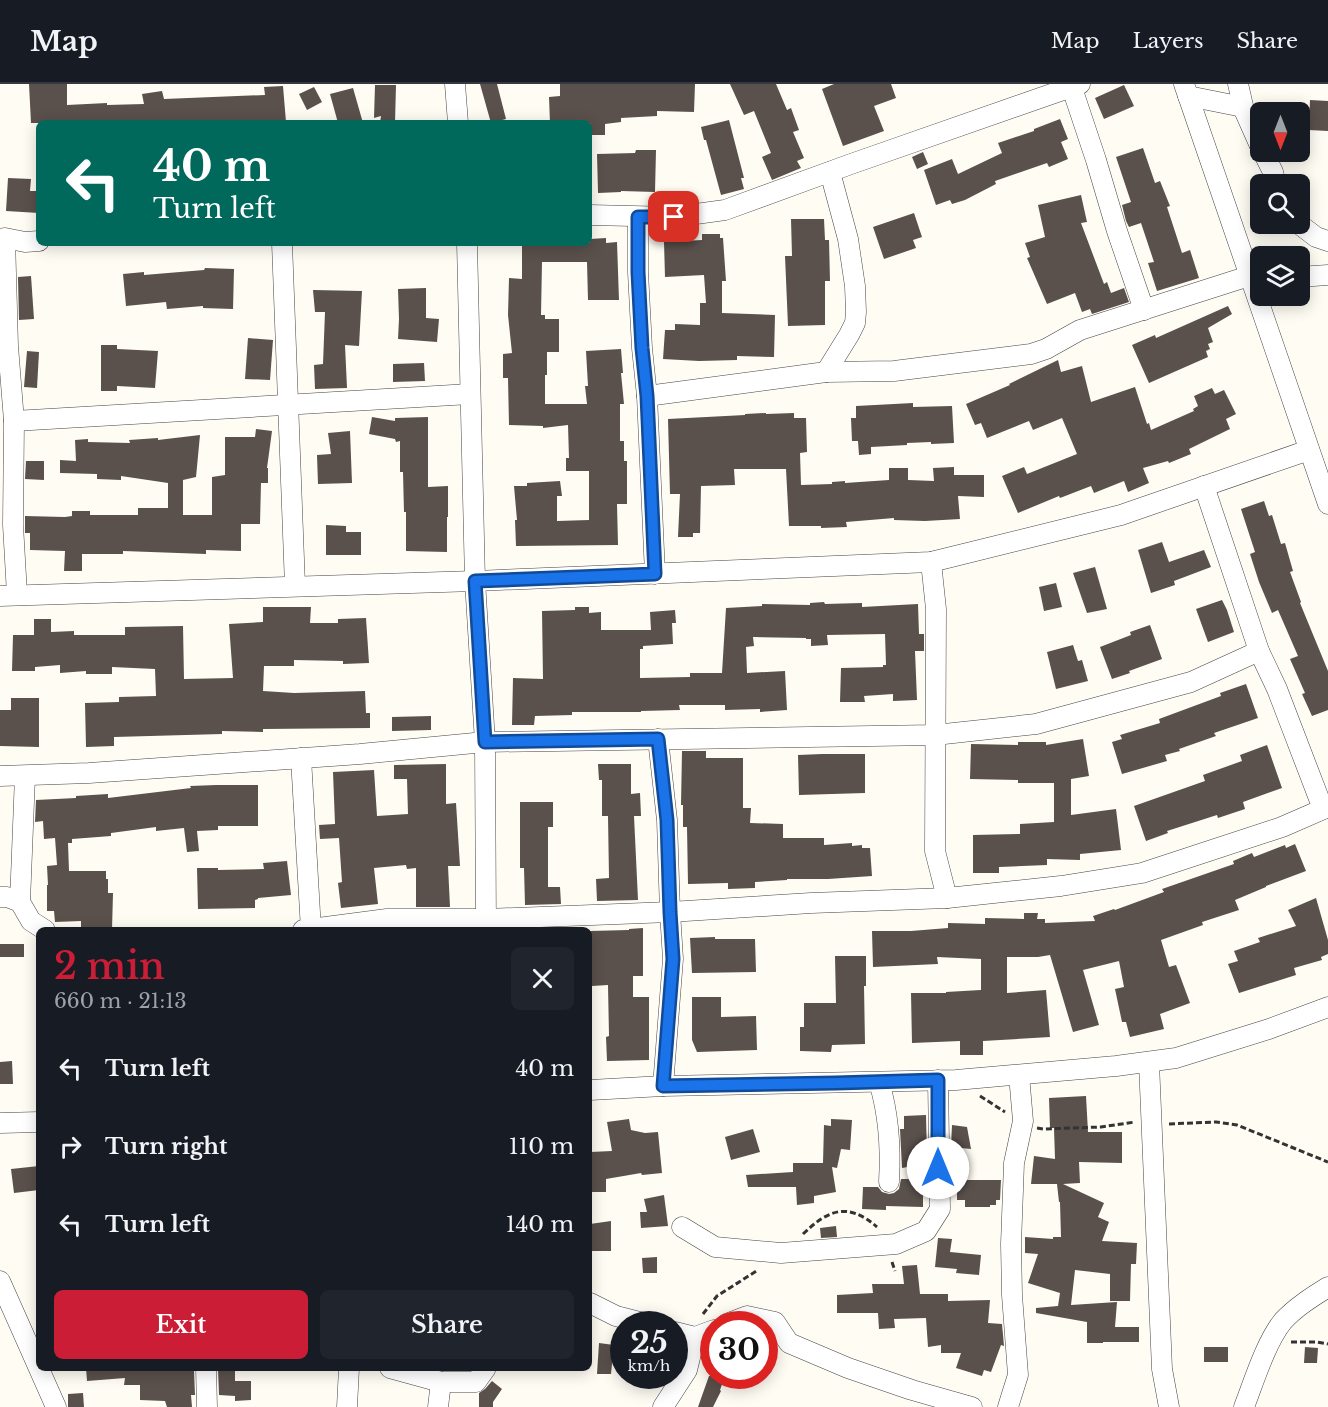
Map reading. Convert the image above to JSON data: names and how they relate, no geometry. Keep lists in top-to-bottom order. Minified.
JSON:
{"north":"bottom","page":{"header":"Map","nav":["Map","Layers","Share"],"turn":["40 m","Turn left"],"heading":["2 min","660 m · 21:13"],"list":[{"name":"Turn left","value":"40 m"},{"name":"Turn right","value":"110 m"},{"name":"Turn left","value":"140 m"}],"buttons":["Exit","Share"],"speed":"25 km/h","limit":"30"}}
